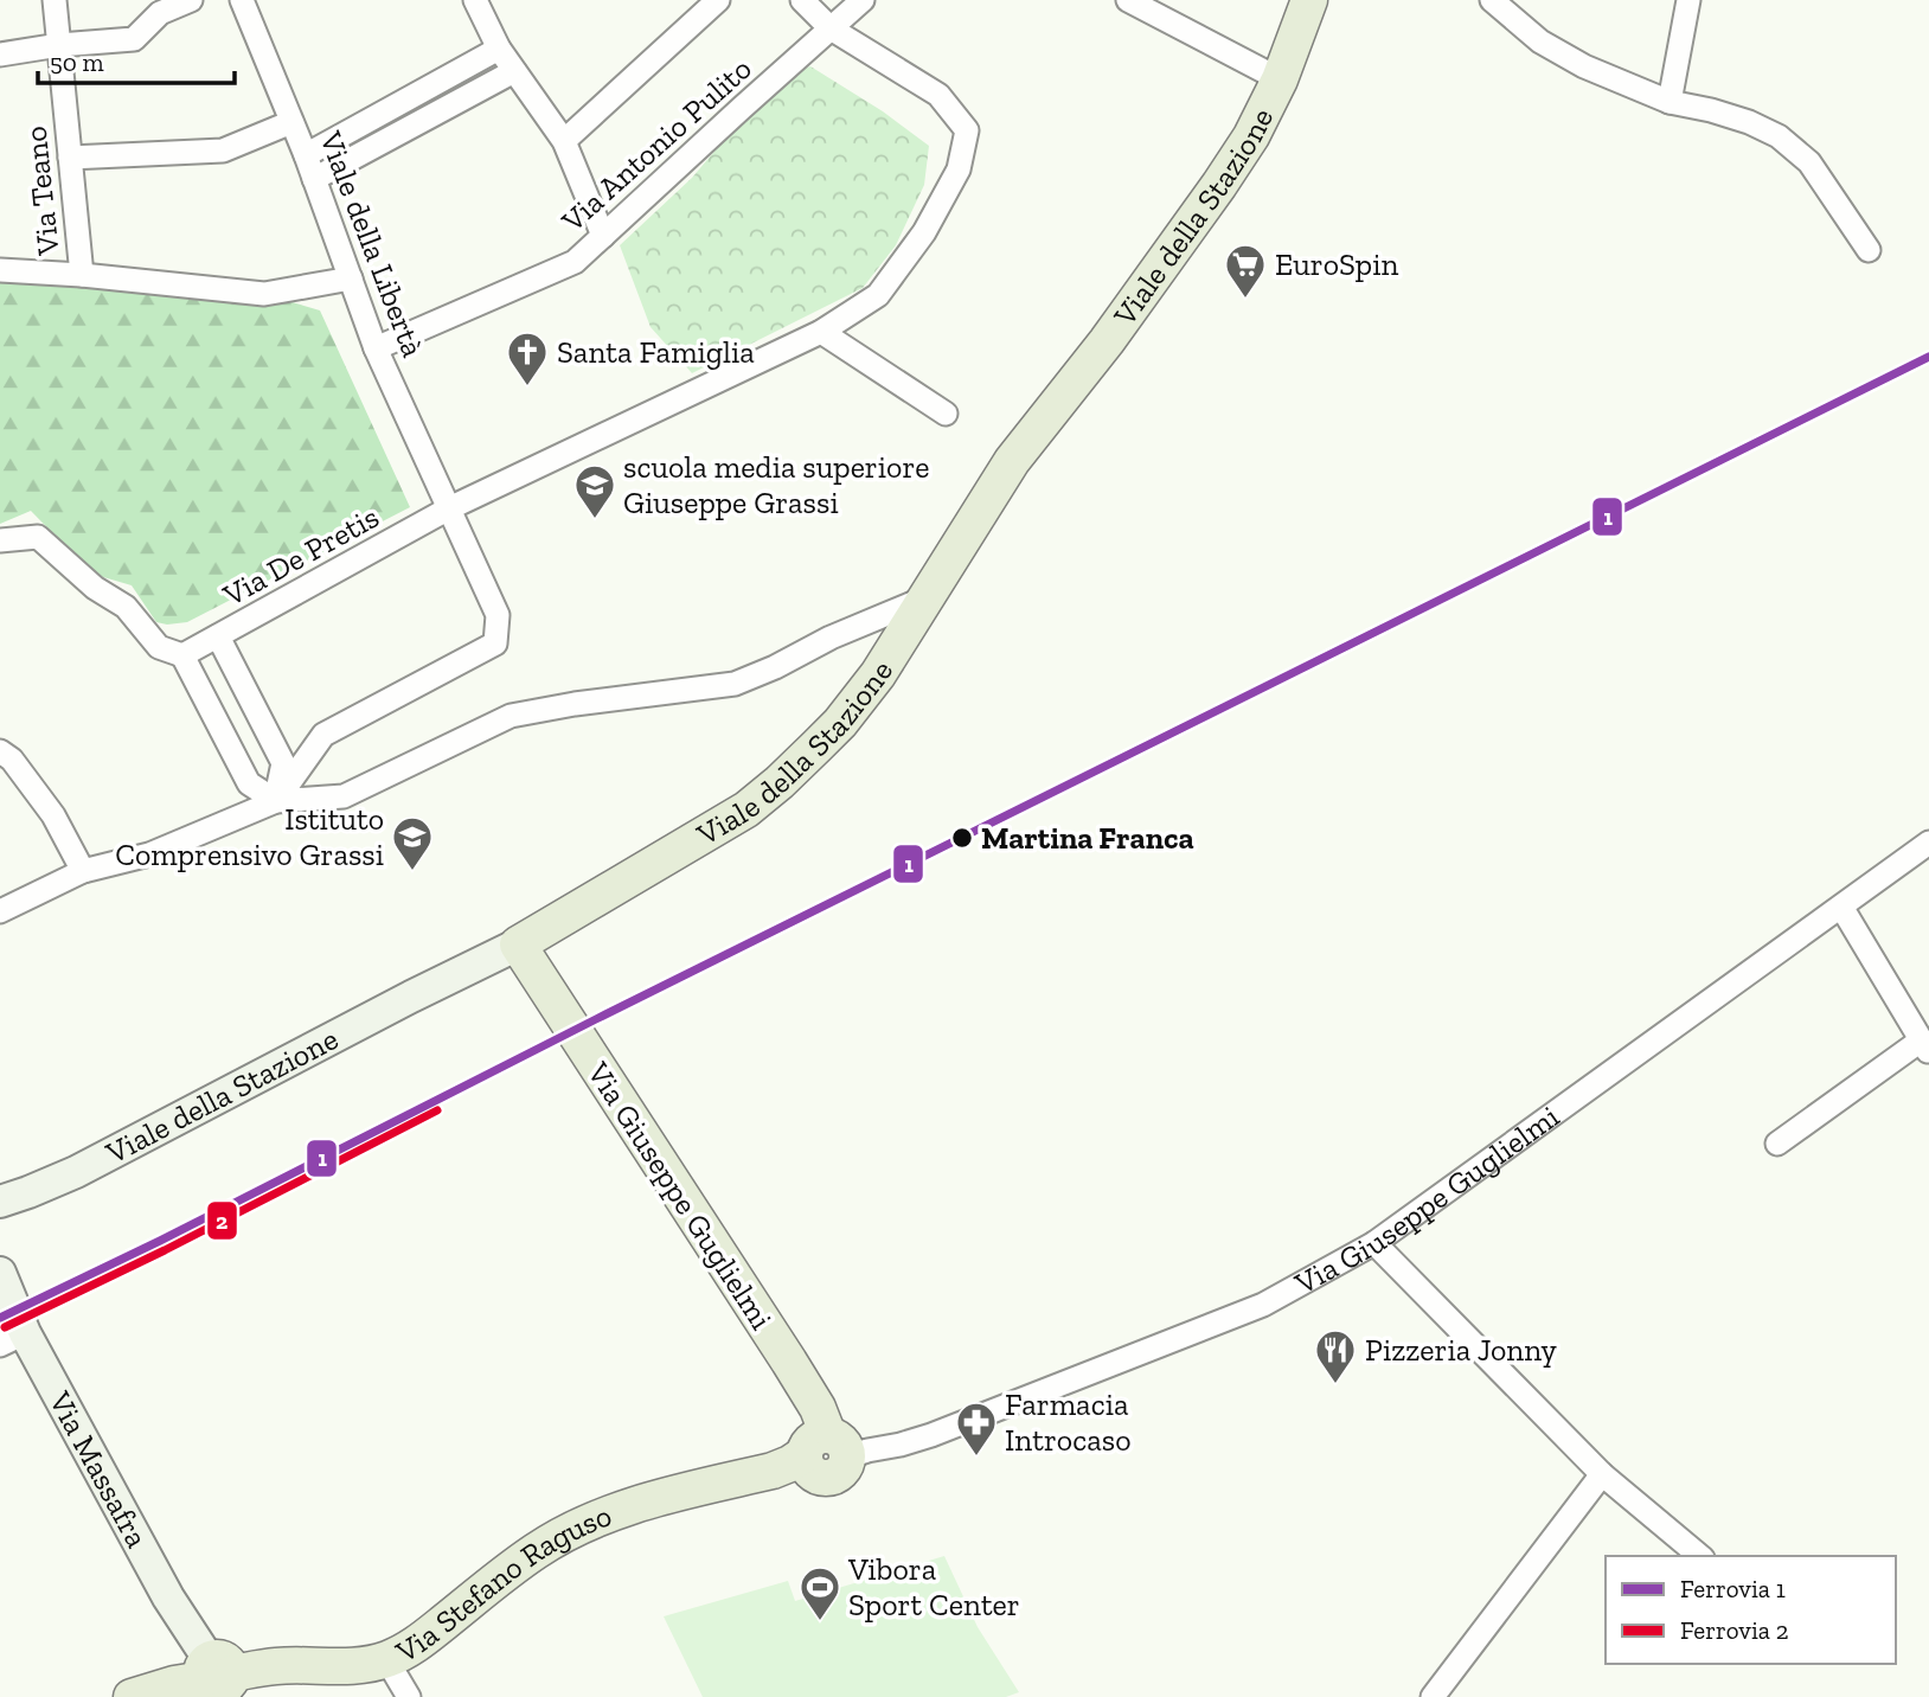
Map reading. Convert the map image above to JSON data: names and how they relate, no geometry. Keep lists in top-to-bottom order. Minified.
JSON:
{"streets":{"main road":["Viale della Stazione","Via Giuseppe Guglielmi","Via Stefano Raguso"],"street":["Via Antonio Pulito","Via Teano","Viale della Libertà","Via De Pretis","Via Massafra"]},"crossings":[["Via Antonio Pulito","Viale della Libertà"],["Via Antonio Pulito","Via De Pretis"],["Viale della Stazione","Via Giuseppe Guglielmi"],["Viale della Libertà","Via De Pretis"],["Via Giuseppe Guglielmi","Via Stefano Raguso"],["Via Massafra","Via Stefano Raguso"]],"places":{"supermarket":["EuroSpin"],"church":["Santa Famiglia"],"school or university":["scuola media superiore Giuseppe Grassi","Istituto Comprensivo Grassi"],"other":["Martina Franca"],"restaurant":["Pizzeria Jonny"],"pharmacy":["Farmacia Introcaso"],"sports":["Vibora Sport Center"]},"lines":["rail line 1","rail line 2"],"legend":["Ferrovia 1","Ferrovia 2"],"scale_bar":"50 m"}
